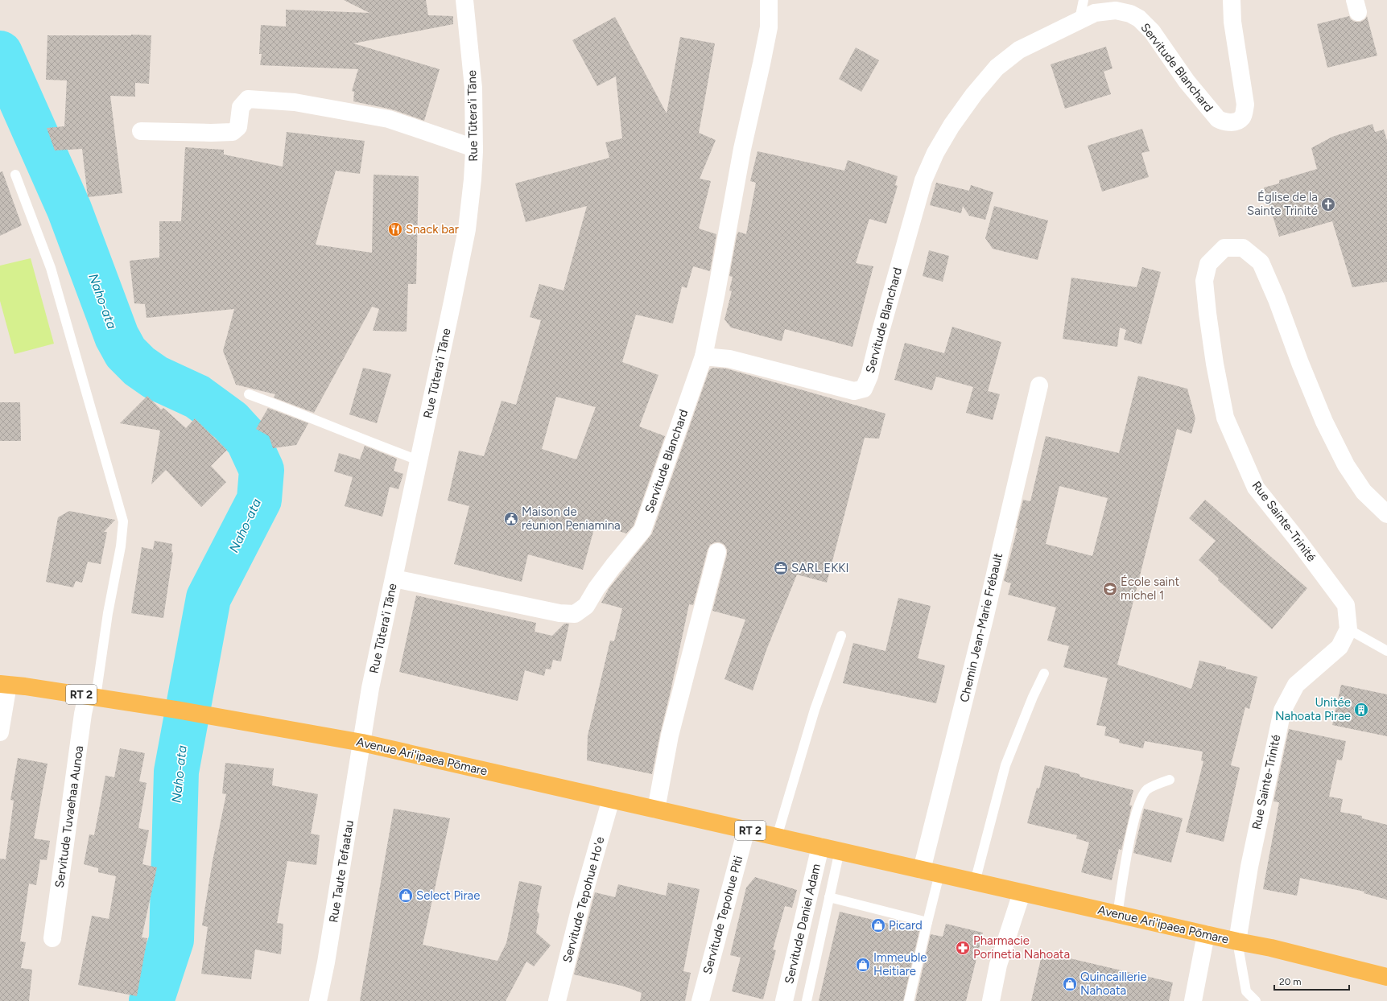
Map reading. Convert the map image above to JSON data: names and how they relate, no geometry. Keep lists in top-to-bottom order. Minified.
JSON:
{"streets":{"main road":["RT 2","Avenue Ari'ipaea Pōmare"],"street":["Servitude Blanchard","Rue Tūtera'i Tāne","Rue Sainte-Trinité","Chemin Jean-Marie Frébault","Servitude Tuvaehaa Aunoa","Rue Taute Tefaatau","Servitude Tepohue Ho'e","Servitude Tepohue Piti","Servitude Daniel Adam"]},"crossings":[["Servitude Blanchard","Rue Tūtera'i Tāne"],["Rue Tūtera'i Tāne","Avenue Ari'ipaea Pōmare"],["Rue Tūtera'i Tāne","Rue Taute Tefaatau"],["Rue Sainte-Trinité","Avenue Ari'ipaea Pōmare"],["Chemin Jean-Marie Frébault","Avenue Ari'ipaea Pōmare"],["Avenue Ari'ipaea Pōmare","Servitude Tuvaehaa Aunoa"],["Avenue Ari'ipaea Pōmare","Rue Taute Tefaatau"],["Avenue Ari'ipaea Pōmare","Servitude Tepohue Ho'e"],["Avenue Ari'ipaea Pōmare","Servitude Tepohue Piti"],["Avenue Ari'ipaea Pōmare","Servitude Daniel Adam"]],"water":["Naho-ata"],"places":{"church":["Église de la Sainte Trinité"],"restaurant":["Snack bar"],"public building":["Maison de réunion Peniamina"],"office":["SARL EKKI"],"school or university":["École saint michel 1"],"building":["Unitée Nahoata Pirae"],"shop":["Select Pirae","Picard","Immeuble Heitiare","Quincaillerie Nahoata"],"pharmacy":["Pharmacie Porinetia Nahoata"]},"scale_bar":"20 m"}
